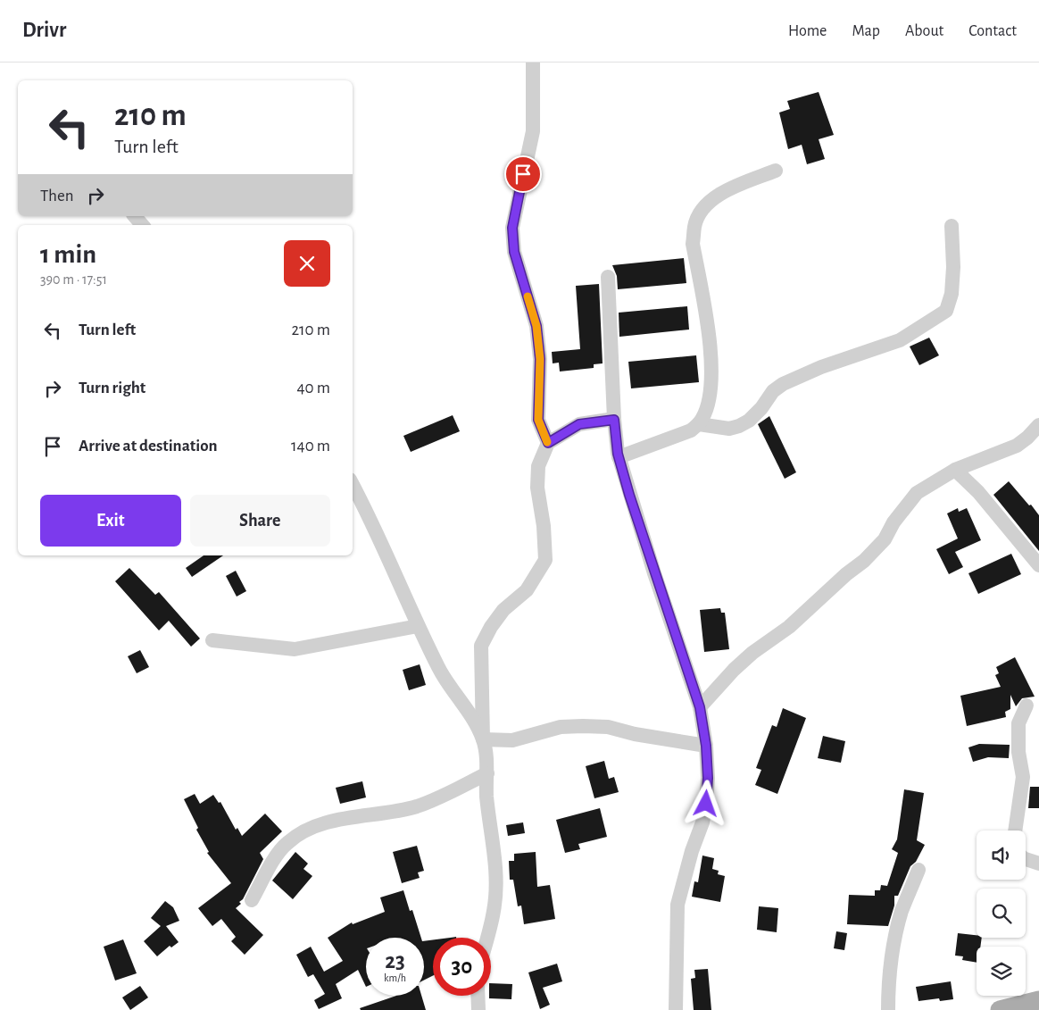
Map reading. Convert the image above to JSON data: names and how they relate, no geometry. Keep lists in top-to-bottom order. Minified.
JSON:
{"page":{"header":"Drivr","nav":["Home","Map","About","Contact"],"turn":["210 m","Turn left"],"then":"Then","heading":["1 min","390 m · 17:51"],"list":[{"name":"Turn left","value":"210 m"},{"name":"Turn right","value":"40 m"},{"name":"Arrive at destination","value":"140 m"}],"buttons":["Exit","Share"],"speed":"23 km/h","limit":"30"}}
